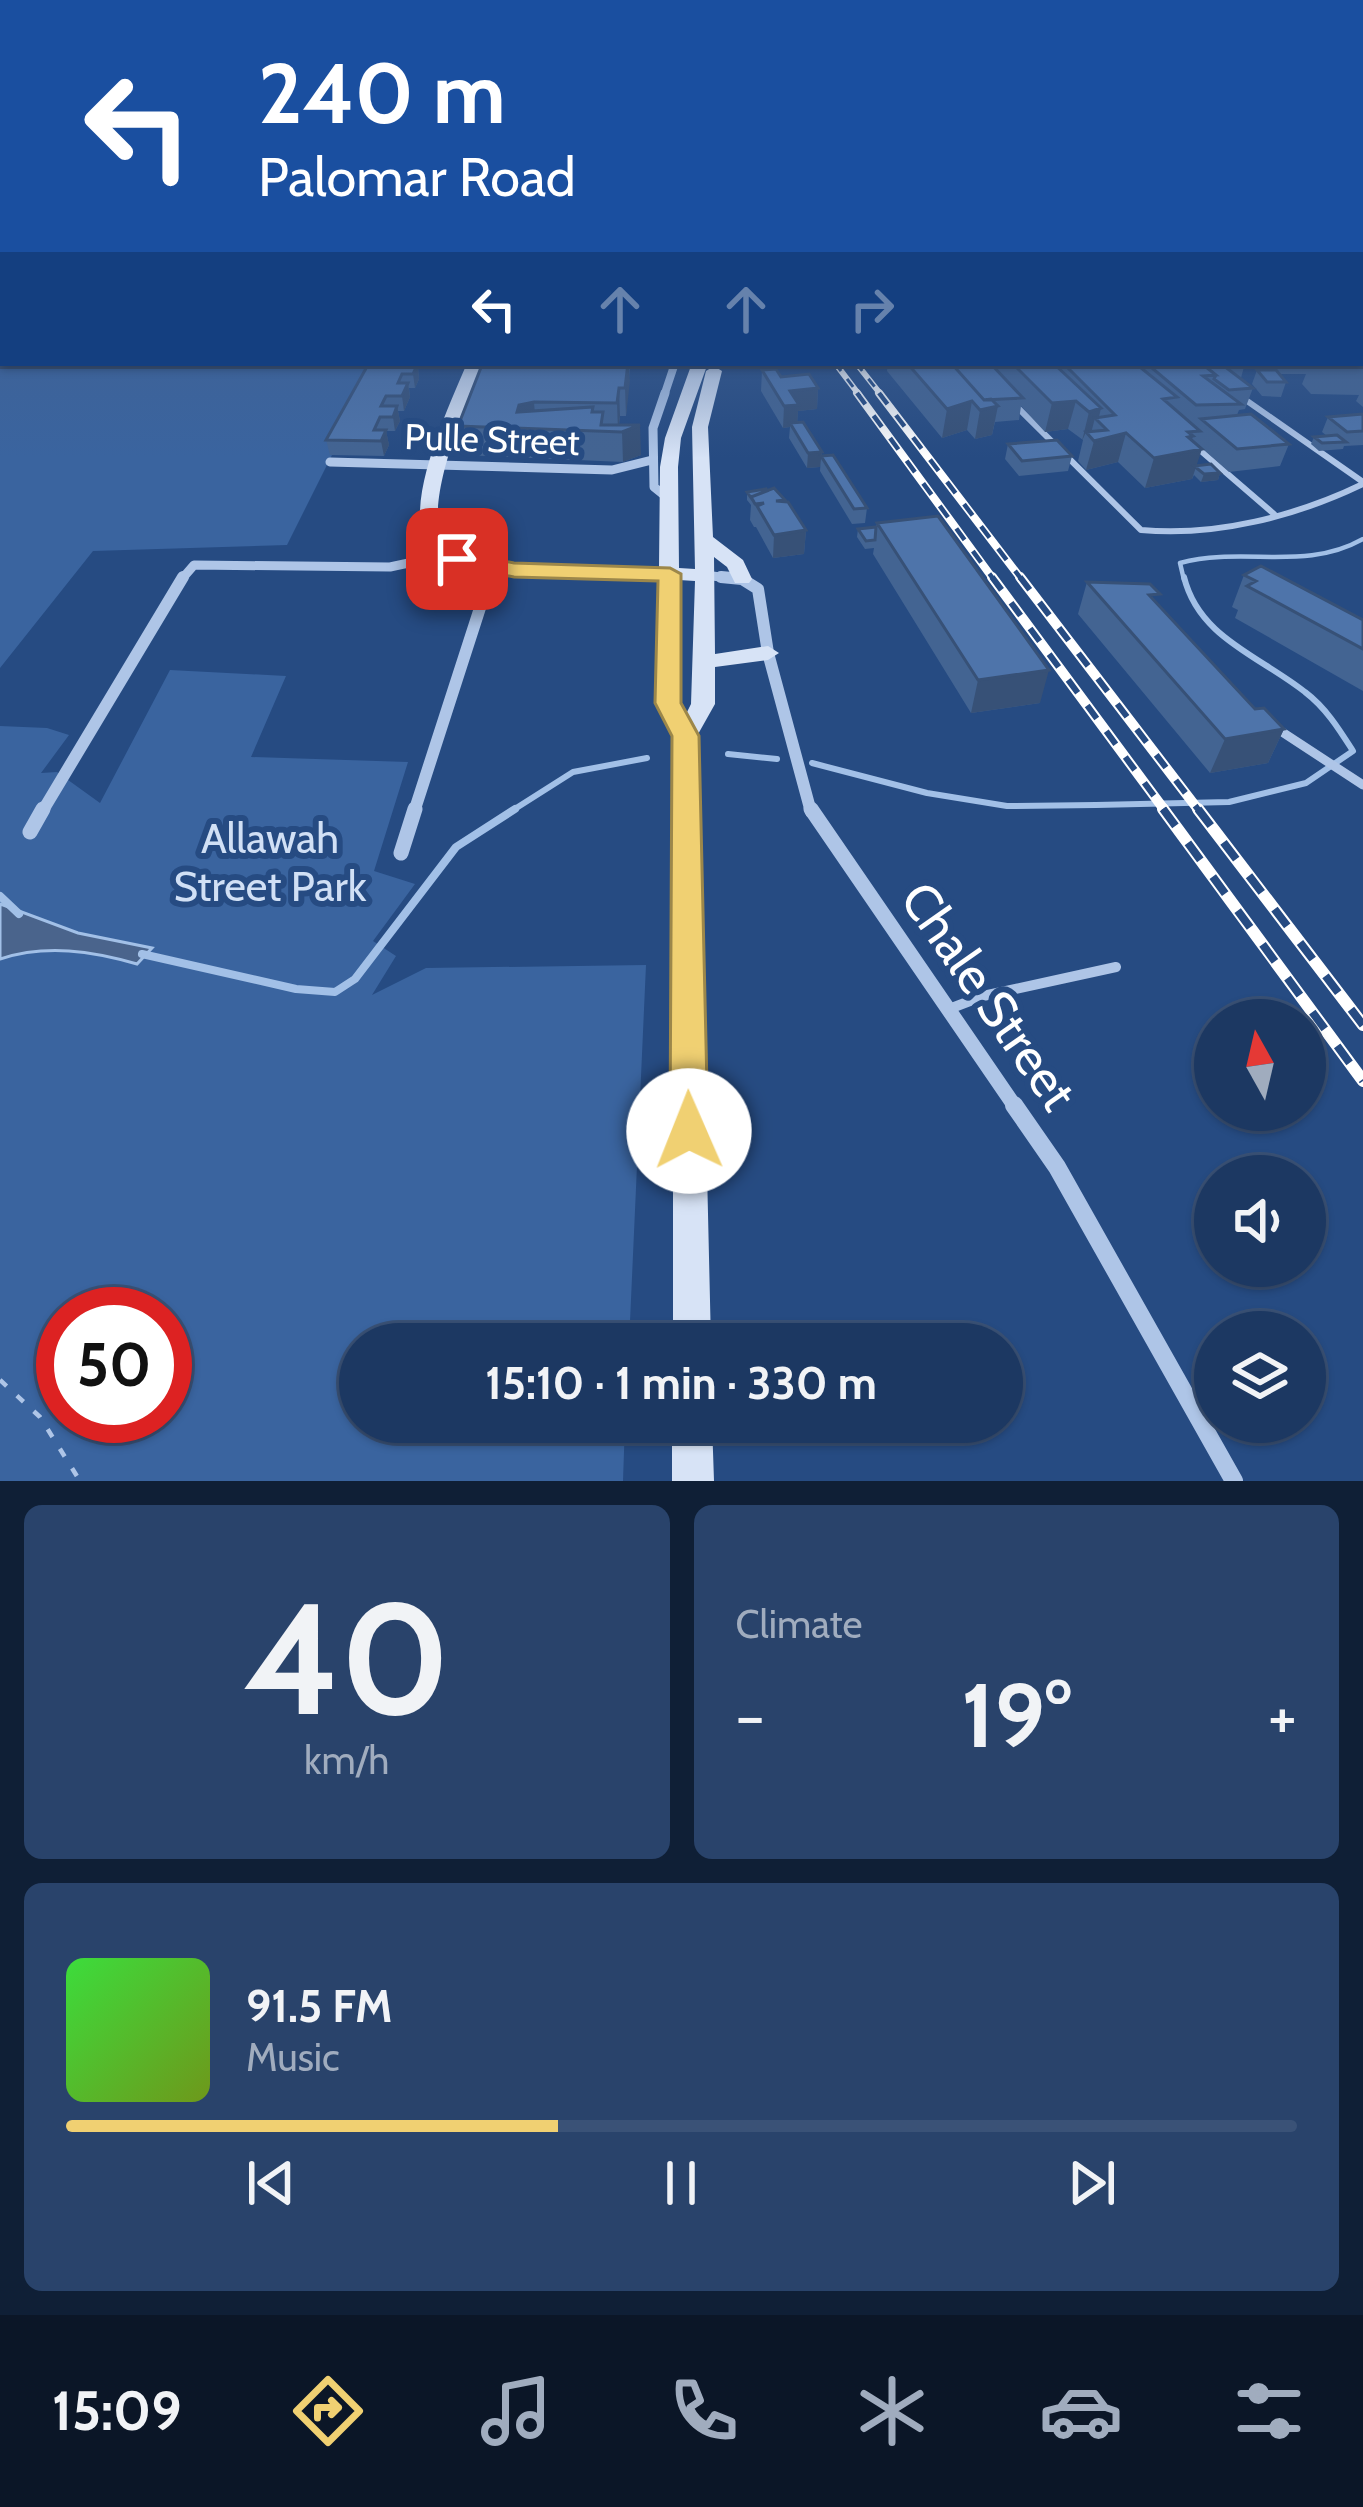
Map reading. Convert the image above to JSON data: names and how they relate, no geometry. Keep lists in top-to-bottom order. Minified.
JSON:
{"streets":{"street":["Pulle Street","Chale Street"]},"parks":["Allawah Street Park"],"north":"top","page":{"turn":["240 m","Palomar Road"],"limit":"50","trip":"15:10 · 1 min · 330 m","tile":[["40","km/h"],"Climate"],"heat":["−","19°","+"],"song":["91.5 FM","Music"],"tabs":"15:09"}}
